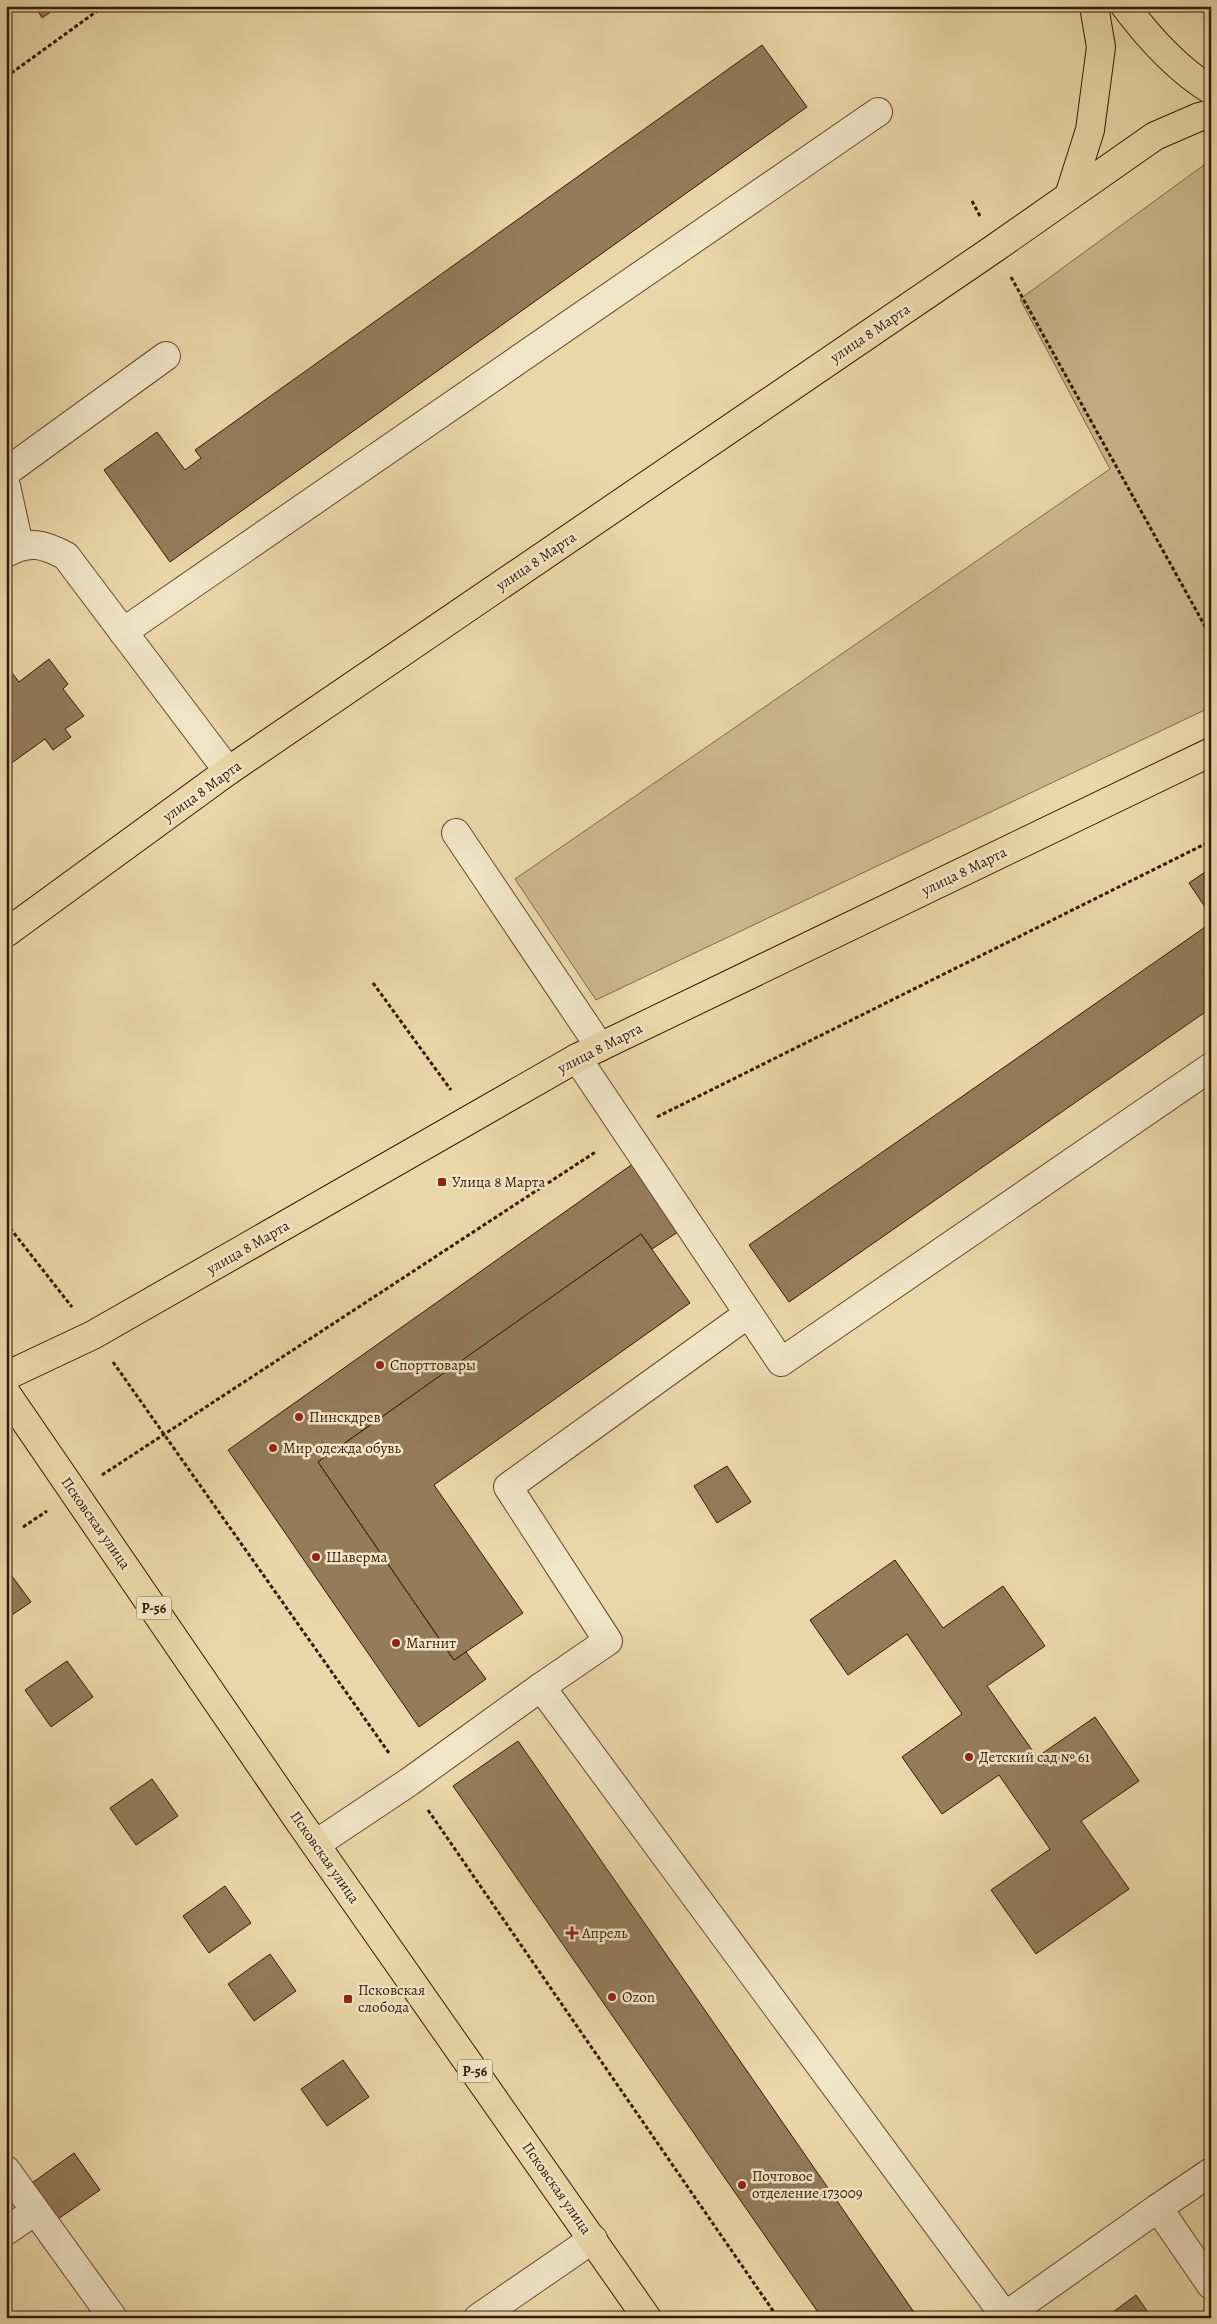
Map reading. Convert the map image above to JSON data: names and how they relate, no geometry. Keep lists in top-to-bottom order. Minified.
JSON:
{"streets":{"main road":["улица 8 Марта","Псковская улица","Р-56"]},"places":{"transit":["Улица 8 Марта","Псковская слобода"],"other":["Спорттовары","Пинскдрев","Мир одежда обувь","Шаверма","Магнит","Детский сад № 61","Ozon","Почтовое отделение 173009"],"health":["Апрель"]}}
